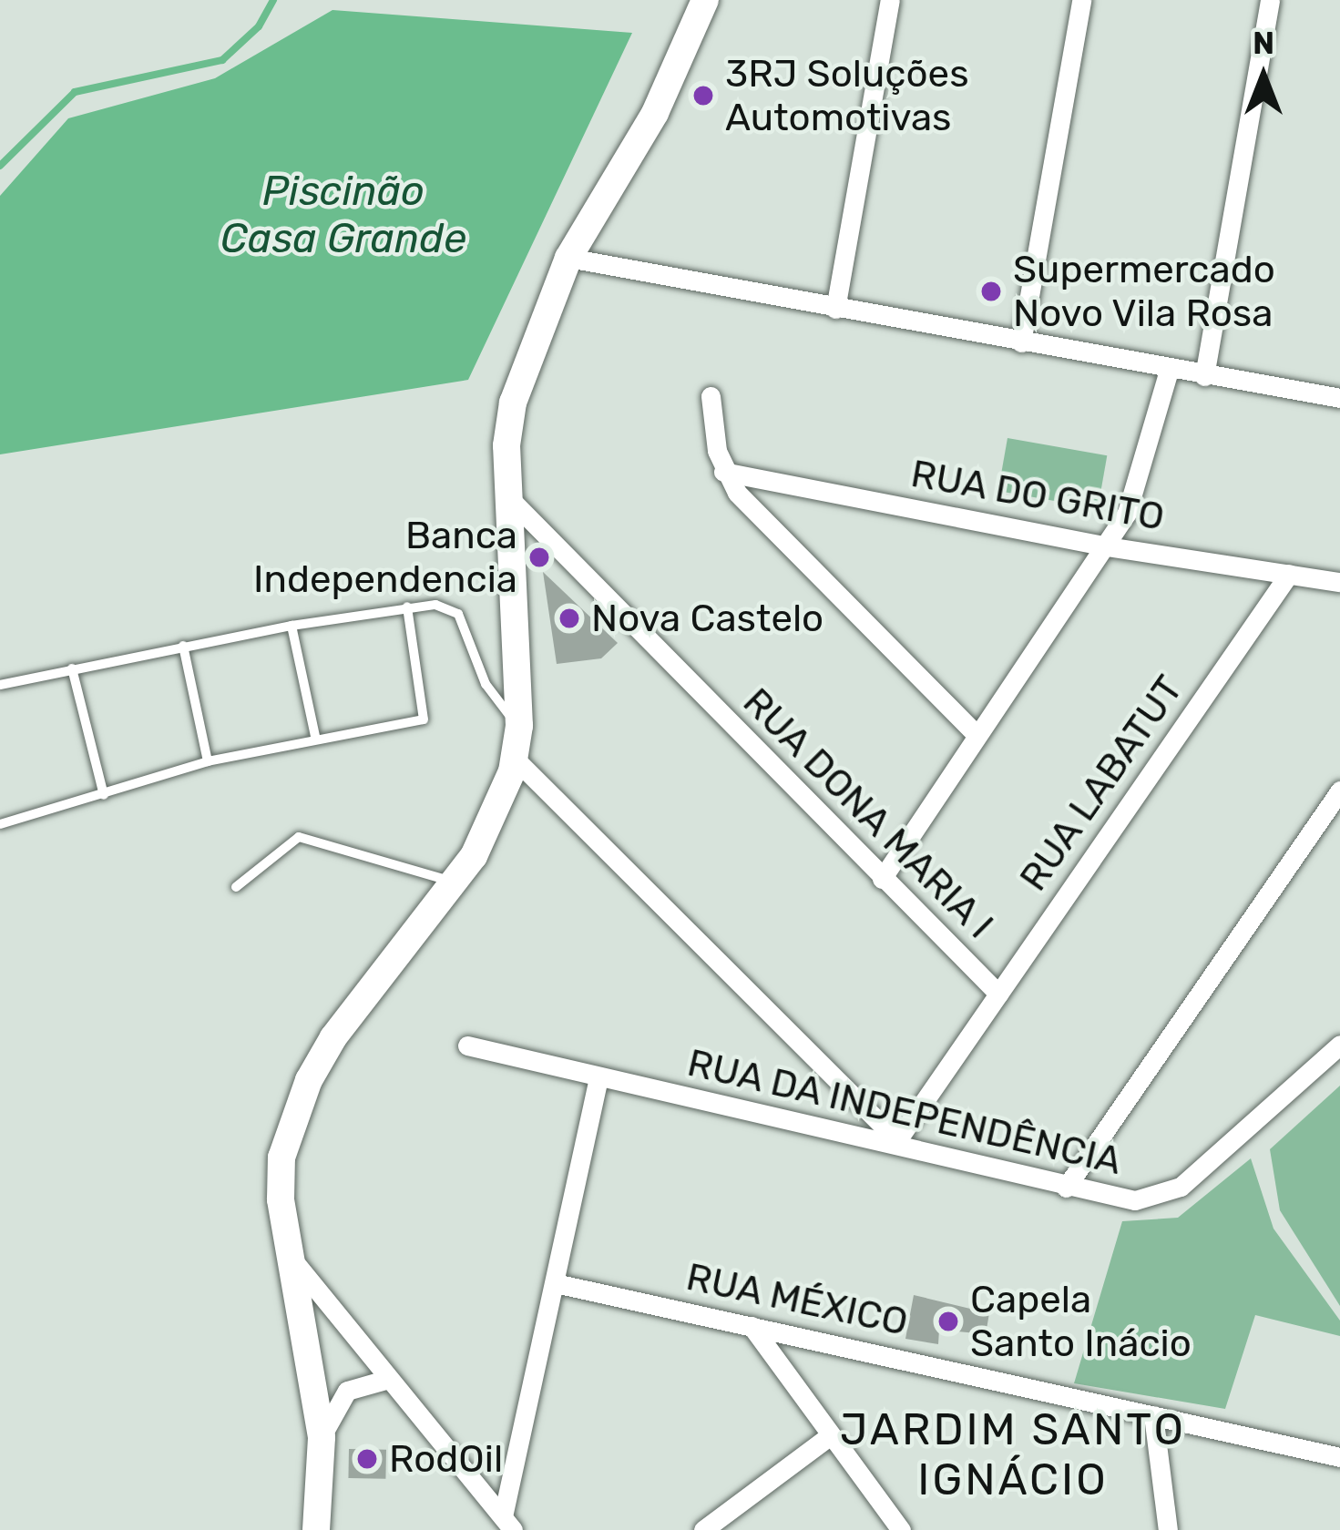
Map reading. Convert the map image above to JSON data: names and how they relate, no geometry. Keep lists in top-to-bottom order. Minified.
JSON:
{"streets":{"street":["RUA DO GRITO","RUA LABATUT","RUA DONA MARIA I","RUA DA INDEPENDÊNCIA","RUA MÉXICO"]},"crossings":[["RUA DO GRITO","RUA LABATUT"],["RUA LABATUT","RUA DONA MARIA I"],["RUA LABATUT","RUA DA INDEPENDÊNCIA"]],"districts":["JARDIM SANTO IGNÁCIO"],"water":["Piscinão Casa Grande"],"places":["3RJ Soluções Automotivas","Supermercado Novo Vila Rosa","Banca Independencia","Nova Castelo","Capela Santo Inácio","RodOil"],"north":"top"}
